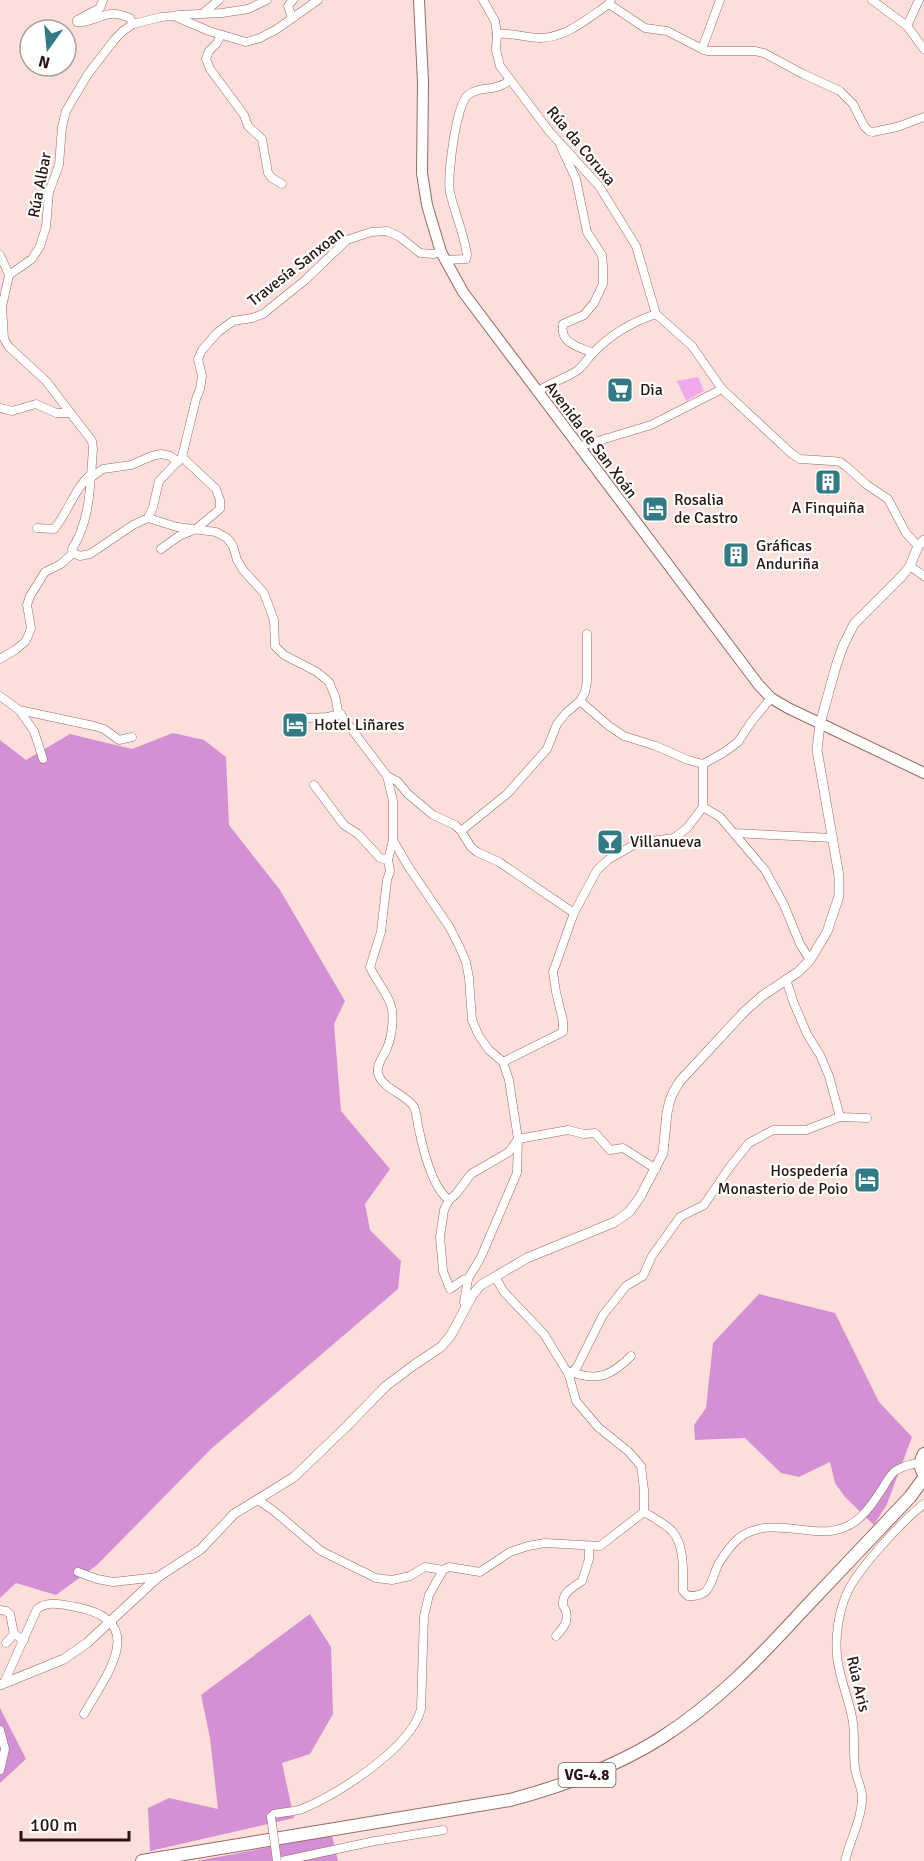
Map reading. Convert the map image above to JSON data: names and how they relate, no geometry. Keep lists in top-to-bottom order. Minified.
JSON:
{"streets":{"highway":["VG-4.8"],"main road":["Avenida de San Xoán"],"street":["Rúa da Coruxa","Rúa Albar","Travesía Sanxoan","Rúa Aris"]},"crossings":[["Travesía Sanxoan","Avenida de San Xoán"]],"places":{"supermarket":["Dia"],"building":["A Finquiña","Gráficas Anduriña"],"hotel":["Rosalia de Castro","Hotel Liñares","Hospedería Monasterio de Poio"],"bar":["Villanueva"]},"scale_bar":"100 m","north":"bottom"}
